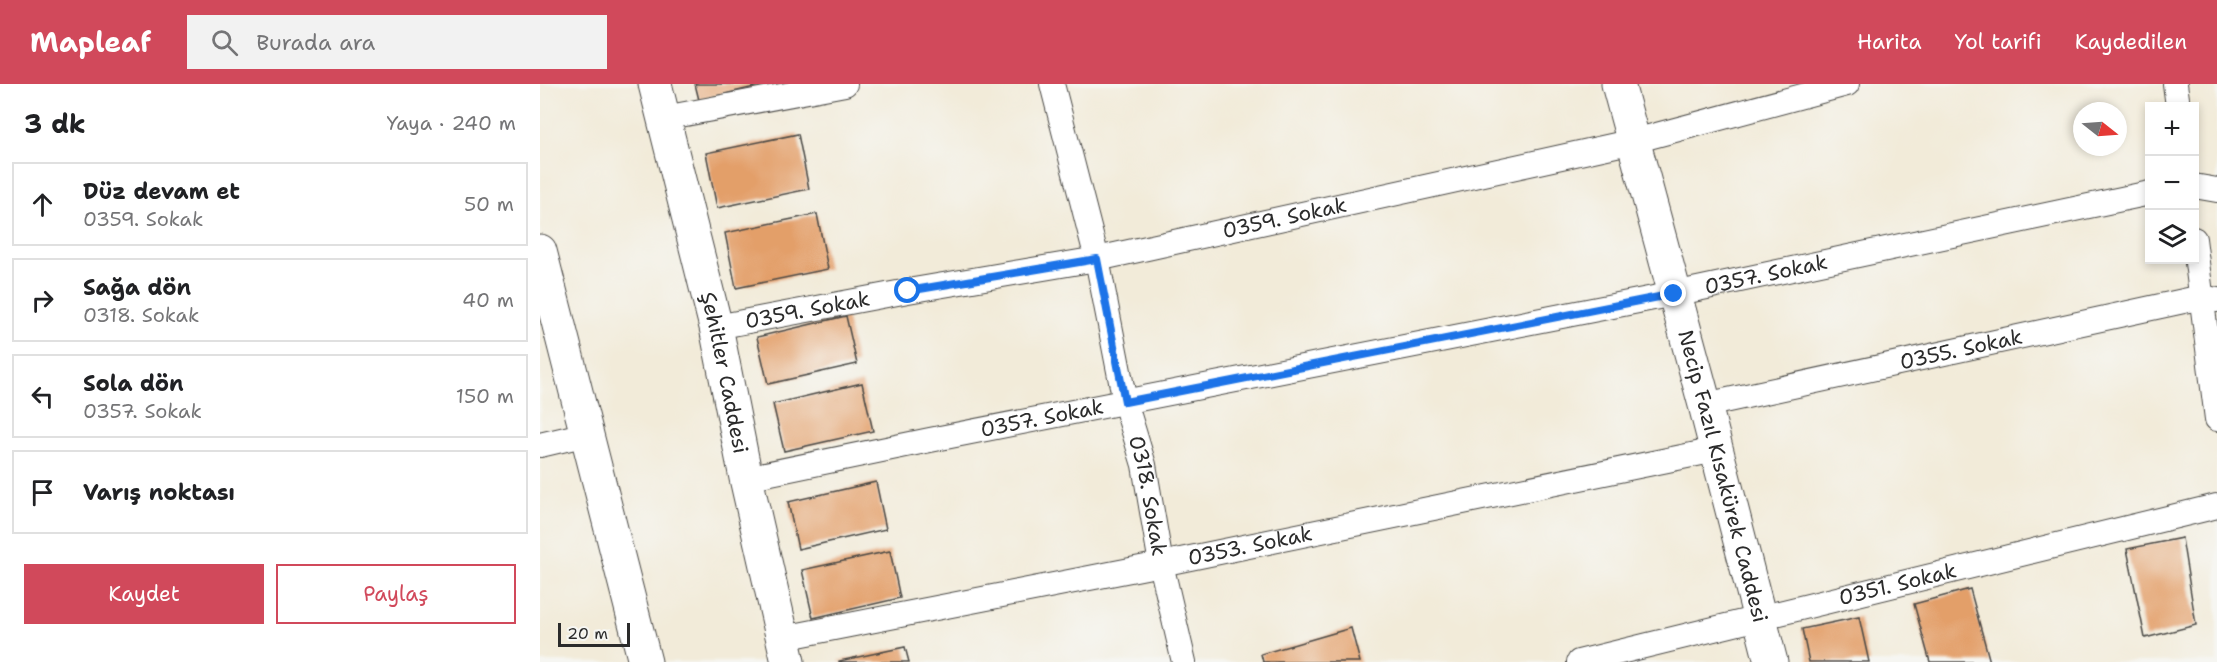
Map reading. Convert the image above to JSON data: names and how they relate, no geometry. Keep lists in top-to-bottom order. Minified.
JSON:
{"streets":{"street":["0359. Sokak","0357. Sokak","0355. Sokak","Şehitler Caddesi","Necip Fazıl Kısakürek Caddesi","0318. Sokak","0353. Sokak","0351. Sokak"]},"crossings":[["0359. Sokak","Şehitler Caddesi"],["0359. Sokak","Necip Fazıl Kısakürek Caddesi"],["0359. Sokak","0318. Sokak"],["0357. Sokak","Şehitler Caddesi"],["0357. Sokak","Necip Fazıl Kısakürek Caddesi"],["0357. Sokak","0318. Sokak"],["0355. Sokak","Necip Fazıl Kısakürek Caddesi"],["Şehitler Caddesi","0353. Sokak"],["Necip Fazıl Kısakürek Caddesi","0353. Sokak"],["Necip Fazıl Kısakürek Caddesi","0351. Sokak"],["0318. Sokak","0353. Sokak"]],"scale_bar":"20 m","north":"right","page":{"header":"Mapleaf","search":"Burada ara","nav":["Harita","Yol tarifi","Kaydedilen"],"heading":["3 dk","Yaya · 240 m"],"map_buttons":["+","−"],"list":[["Düz devam et","0359. Sokak","50 m"],["Sağa dön","0318. Sokak","40 m"],["Sola dön","0357. Sokak","150 m"],"Varış noktası"],"buttons":["Kaydet","Paylaş"],"scale":"20 m"}}
